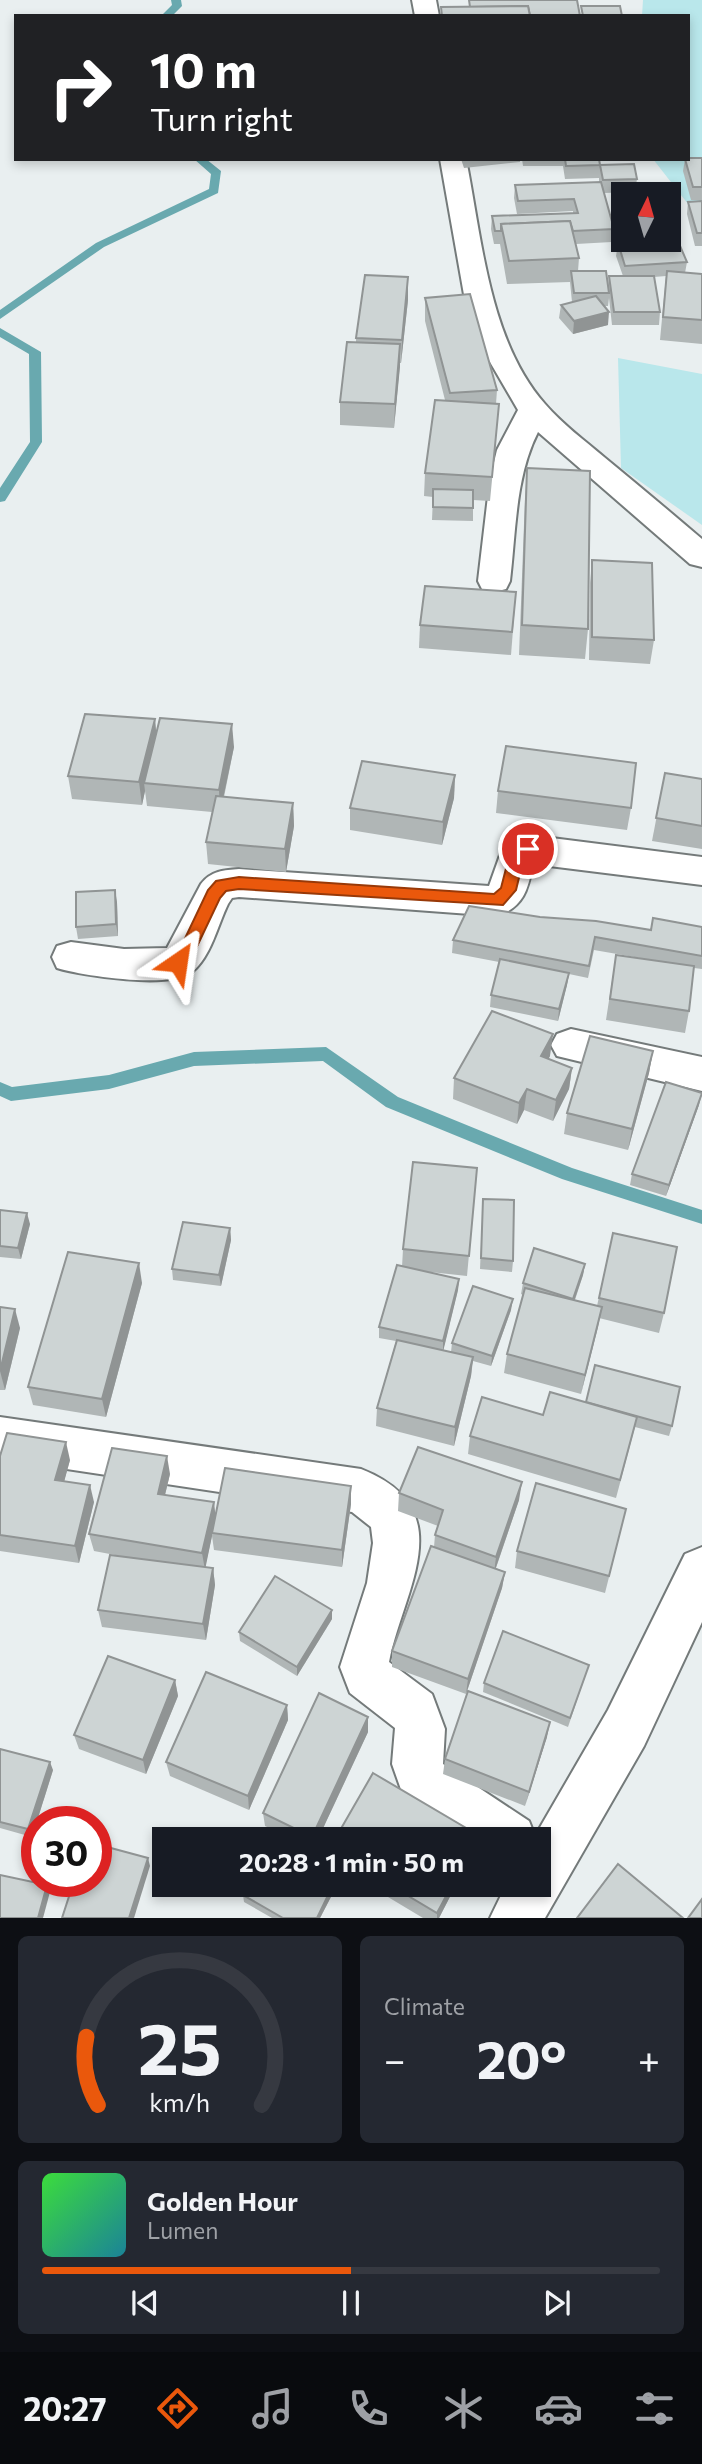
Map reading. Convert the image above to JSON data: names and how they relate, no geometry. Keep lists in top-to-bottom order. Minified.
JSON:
{"north":"top","page":{"turn":["10 m","Turn right"],"limit":"30","trip":"20:28 · 1 min · 50 m","tile":"Climate","heat":["−","20°","+"],"song":["Golden Hour","Lumen"],"tabs":"20:27","gauge":["25","km/h"]}}
